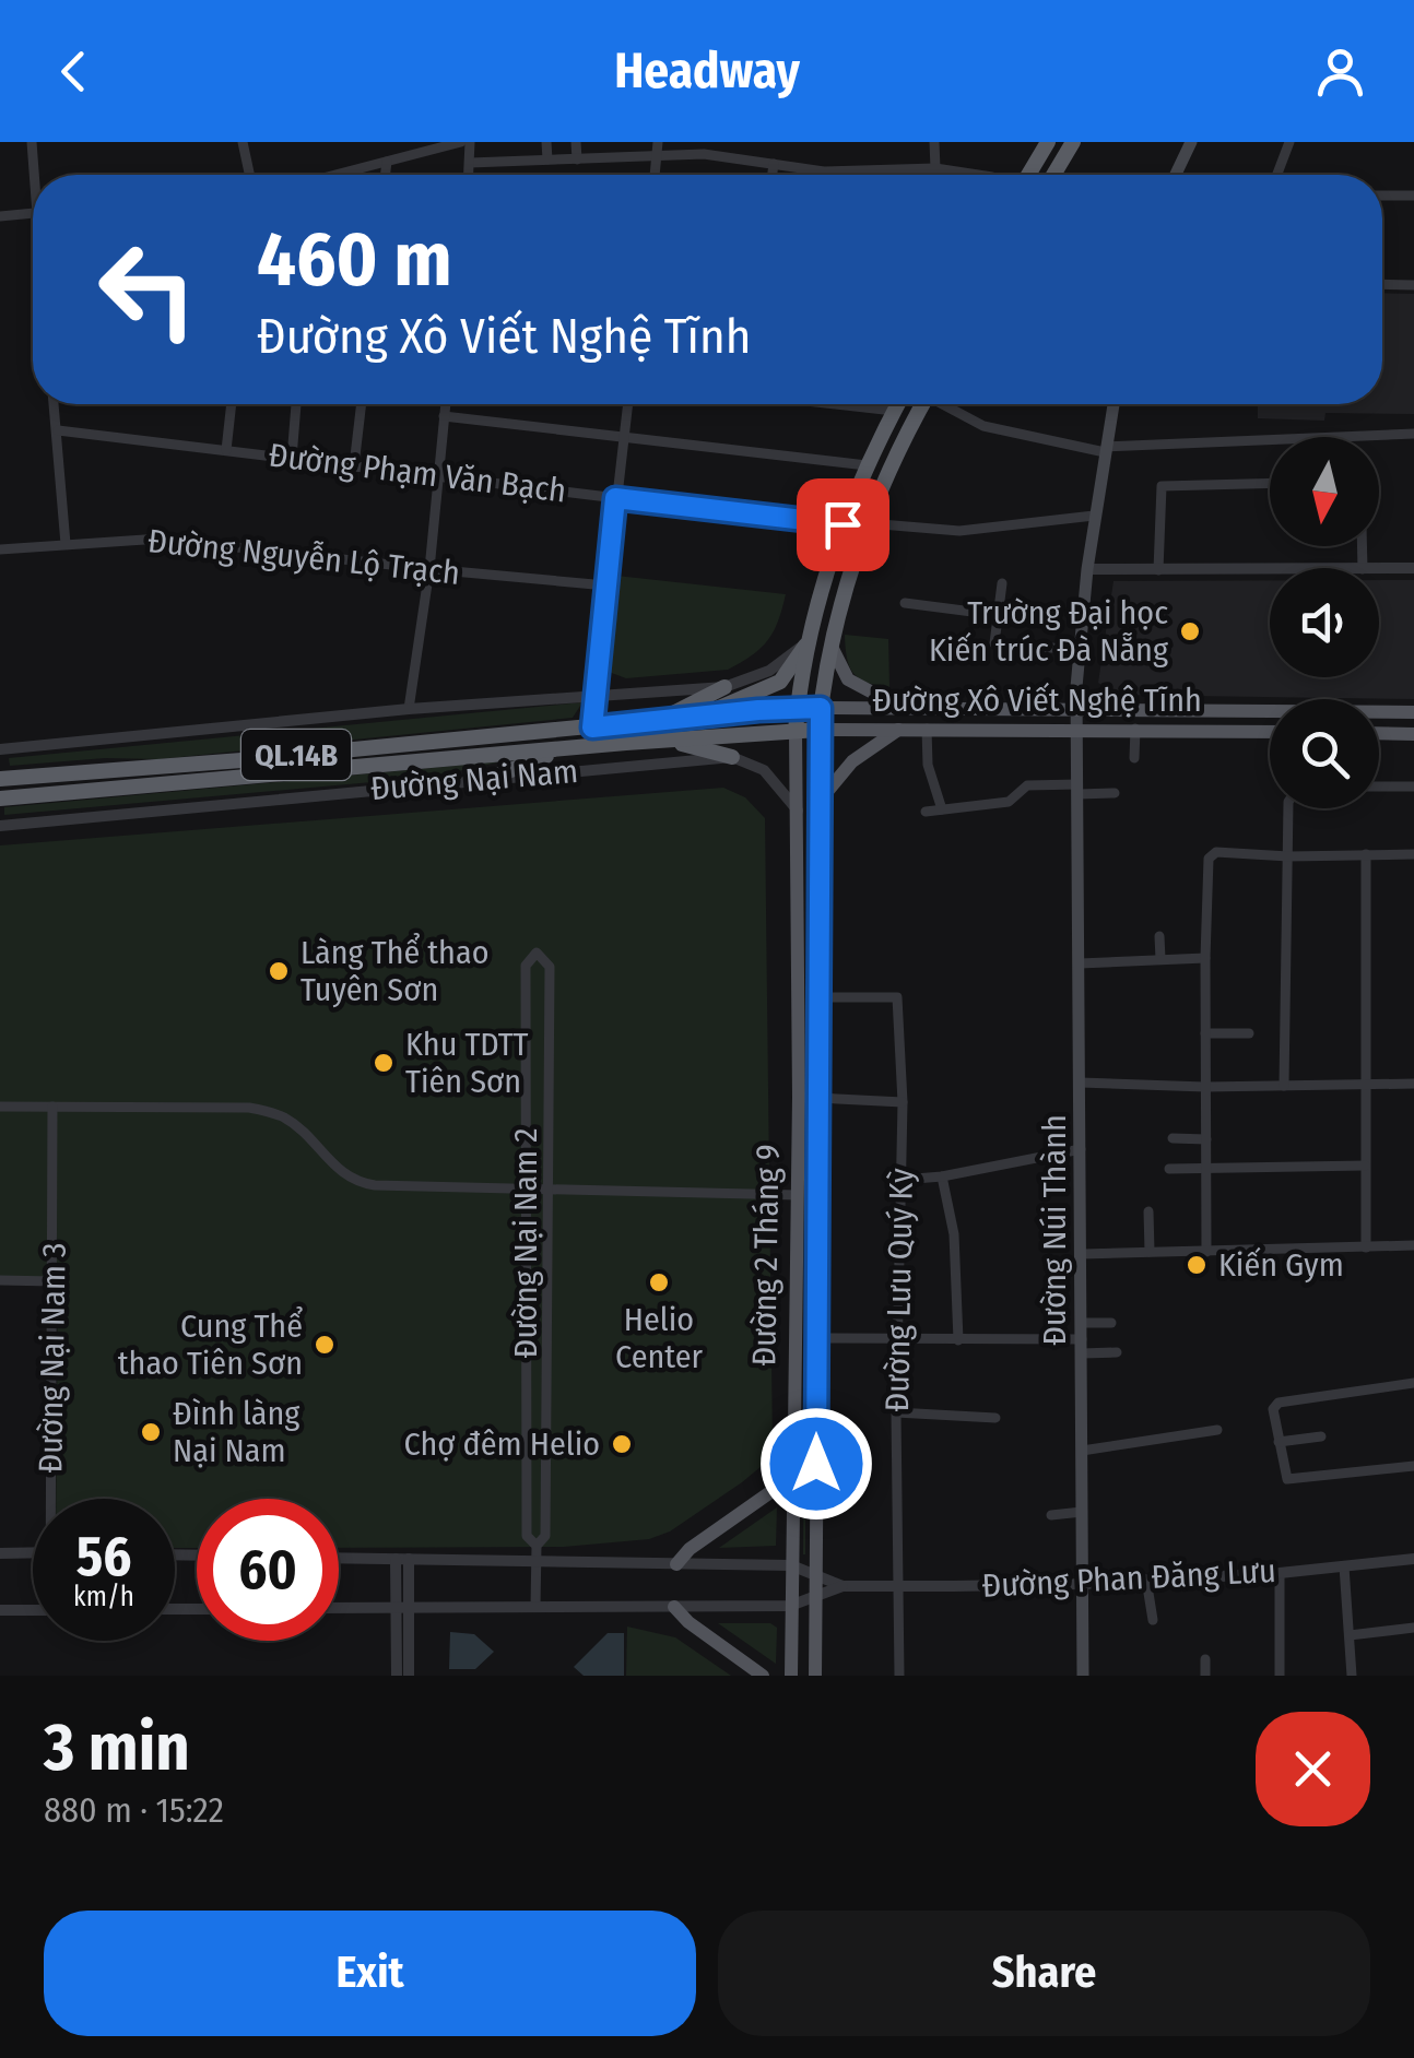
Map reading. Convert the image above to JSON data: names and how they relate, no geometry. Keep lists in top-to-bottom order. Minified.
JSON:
{"streets":{"highway":["Đường Xô Viết Nghệ Tĩnh","QL.14B"],"main road":["Đường Núi Thành","Đường 2 Tháng 9"],"street":["Đường Phạm Văn Bạch","Đường Nguyễn Lộ Trạch","Đường Nại Nam","Đường Nại Nam 2","Đường Lưu Quý Kỳ","Đường Nại Nam 3","Đường Phan Đăng Lưu"]},"crossings":[["Đường Xô Viết Nghệ Tĩnh","Đường Núi Thành"],["Đường Xô Viết Nghệ Tĩnh","Đường 2 Tháng 9"],["Đường Núi Thành","Đường Phan Đăng Lưu"],["Đường Nại Nam 2","Đường Phan Đăng Lưu"],["Đường 2 Tháng 9","Đường Lưu Quý Kỳ"],["Đường 2 Tháng 9","Đường Phan Đăng Lưu"],["Đường Lưu Quý Kỳ","Đường Phan Đăng Lưu"]],"places":["Trường Đại học Kiến trúc Đà Nẵng","Làng Thể thao Tuyên Sơn","Khu TDTT Tiên Sơn","Kiến Gym","Helio Center","Cung Thể thao Tiên Sơn","Đình làng Nại Nam","Chợ đêm Helio"],"north":"bottom","page":{"header":"Headway","turn":["460 m","Đường Xô Viết Nghệ Tĩnh"],"speed":"56 km/h","limit":"60","heading":["3 min","880 m · 15:22"],"buttons":["Exit","Share"]}}
